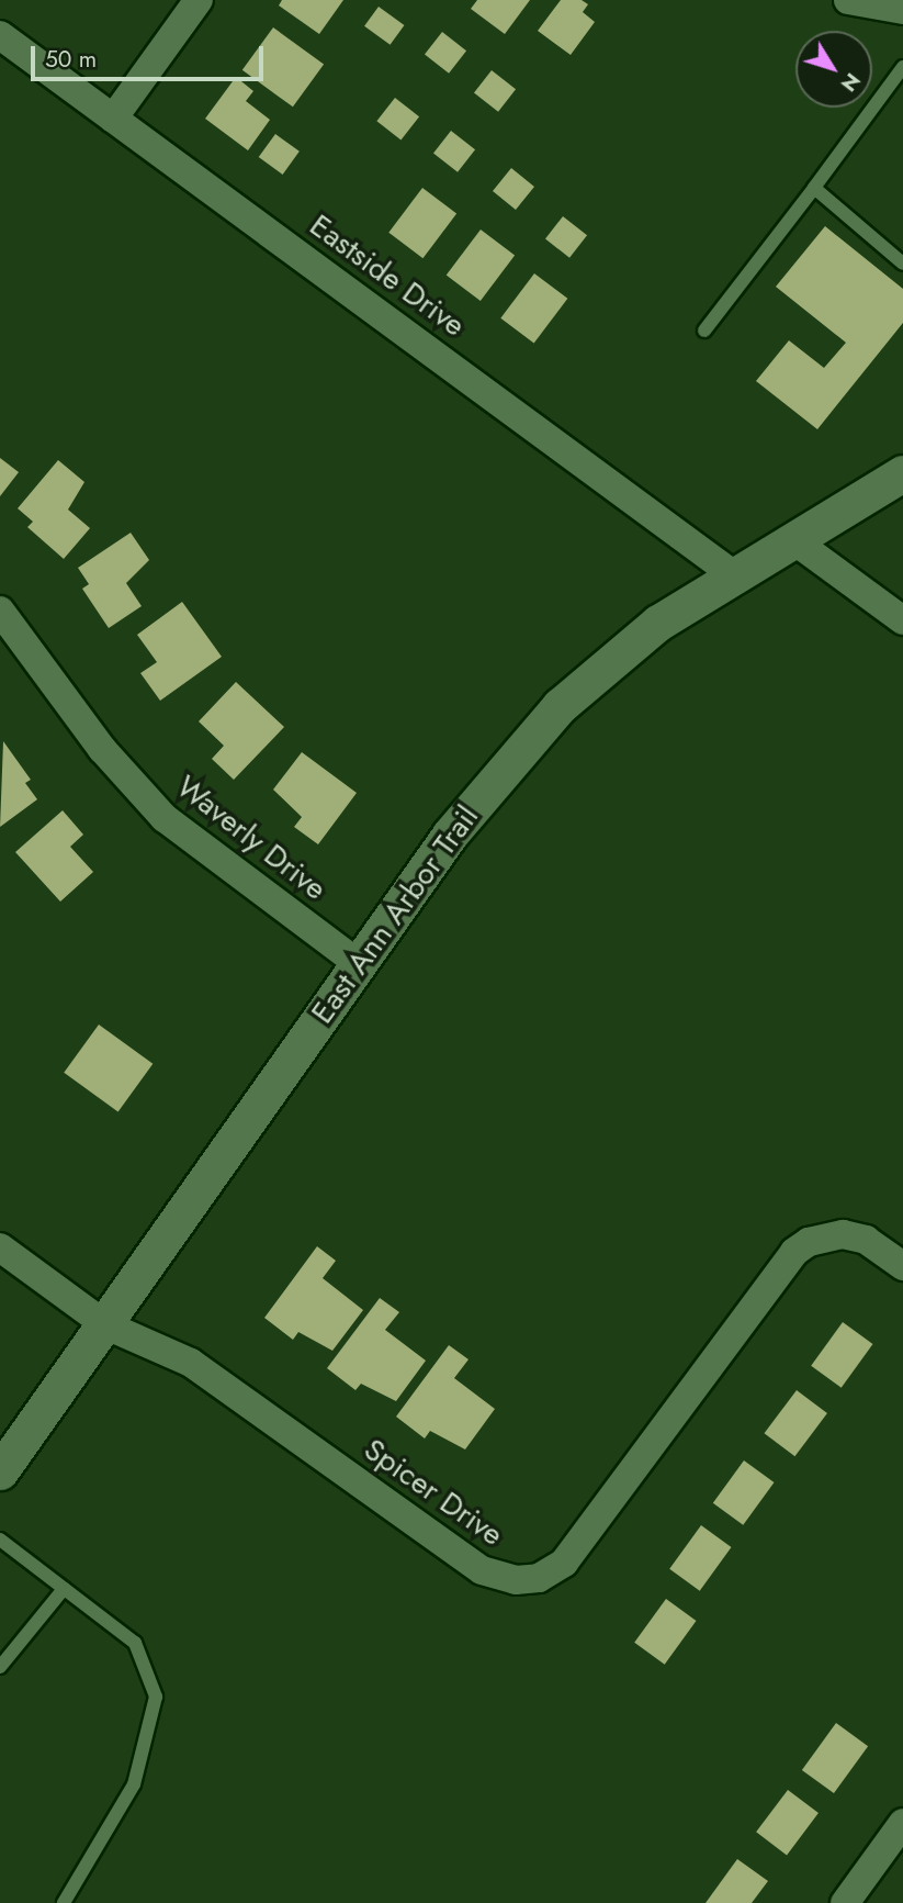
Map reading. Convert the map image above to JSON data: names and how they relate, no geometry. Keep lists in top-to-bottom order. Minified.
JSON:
{"streets":{"street":["Eastside Drive","Waverly Drive","East Ann Arbor Trail","Spicer Drive"]},"crossings":[["Eastside Drive","East Ann Arbor Trail"],["Waverly Drive","East Ann Arbor Trail"],["East Ann Arbor Trail","Spicer Drive"]],"scale_bar":"50 m","north":"bottom right"}
